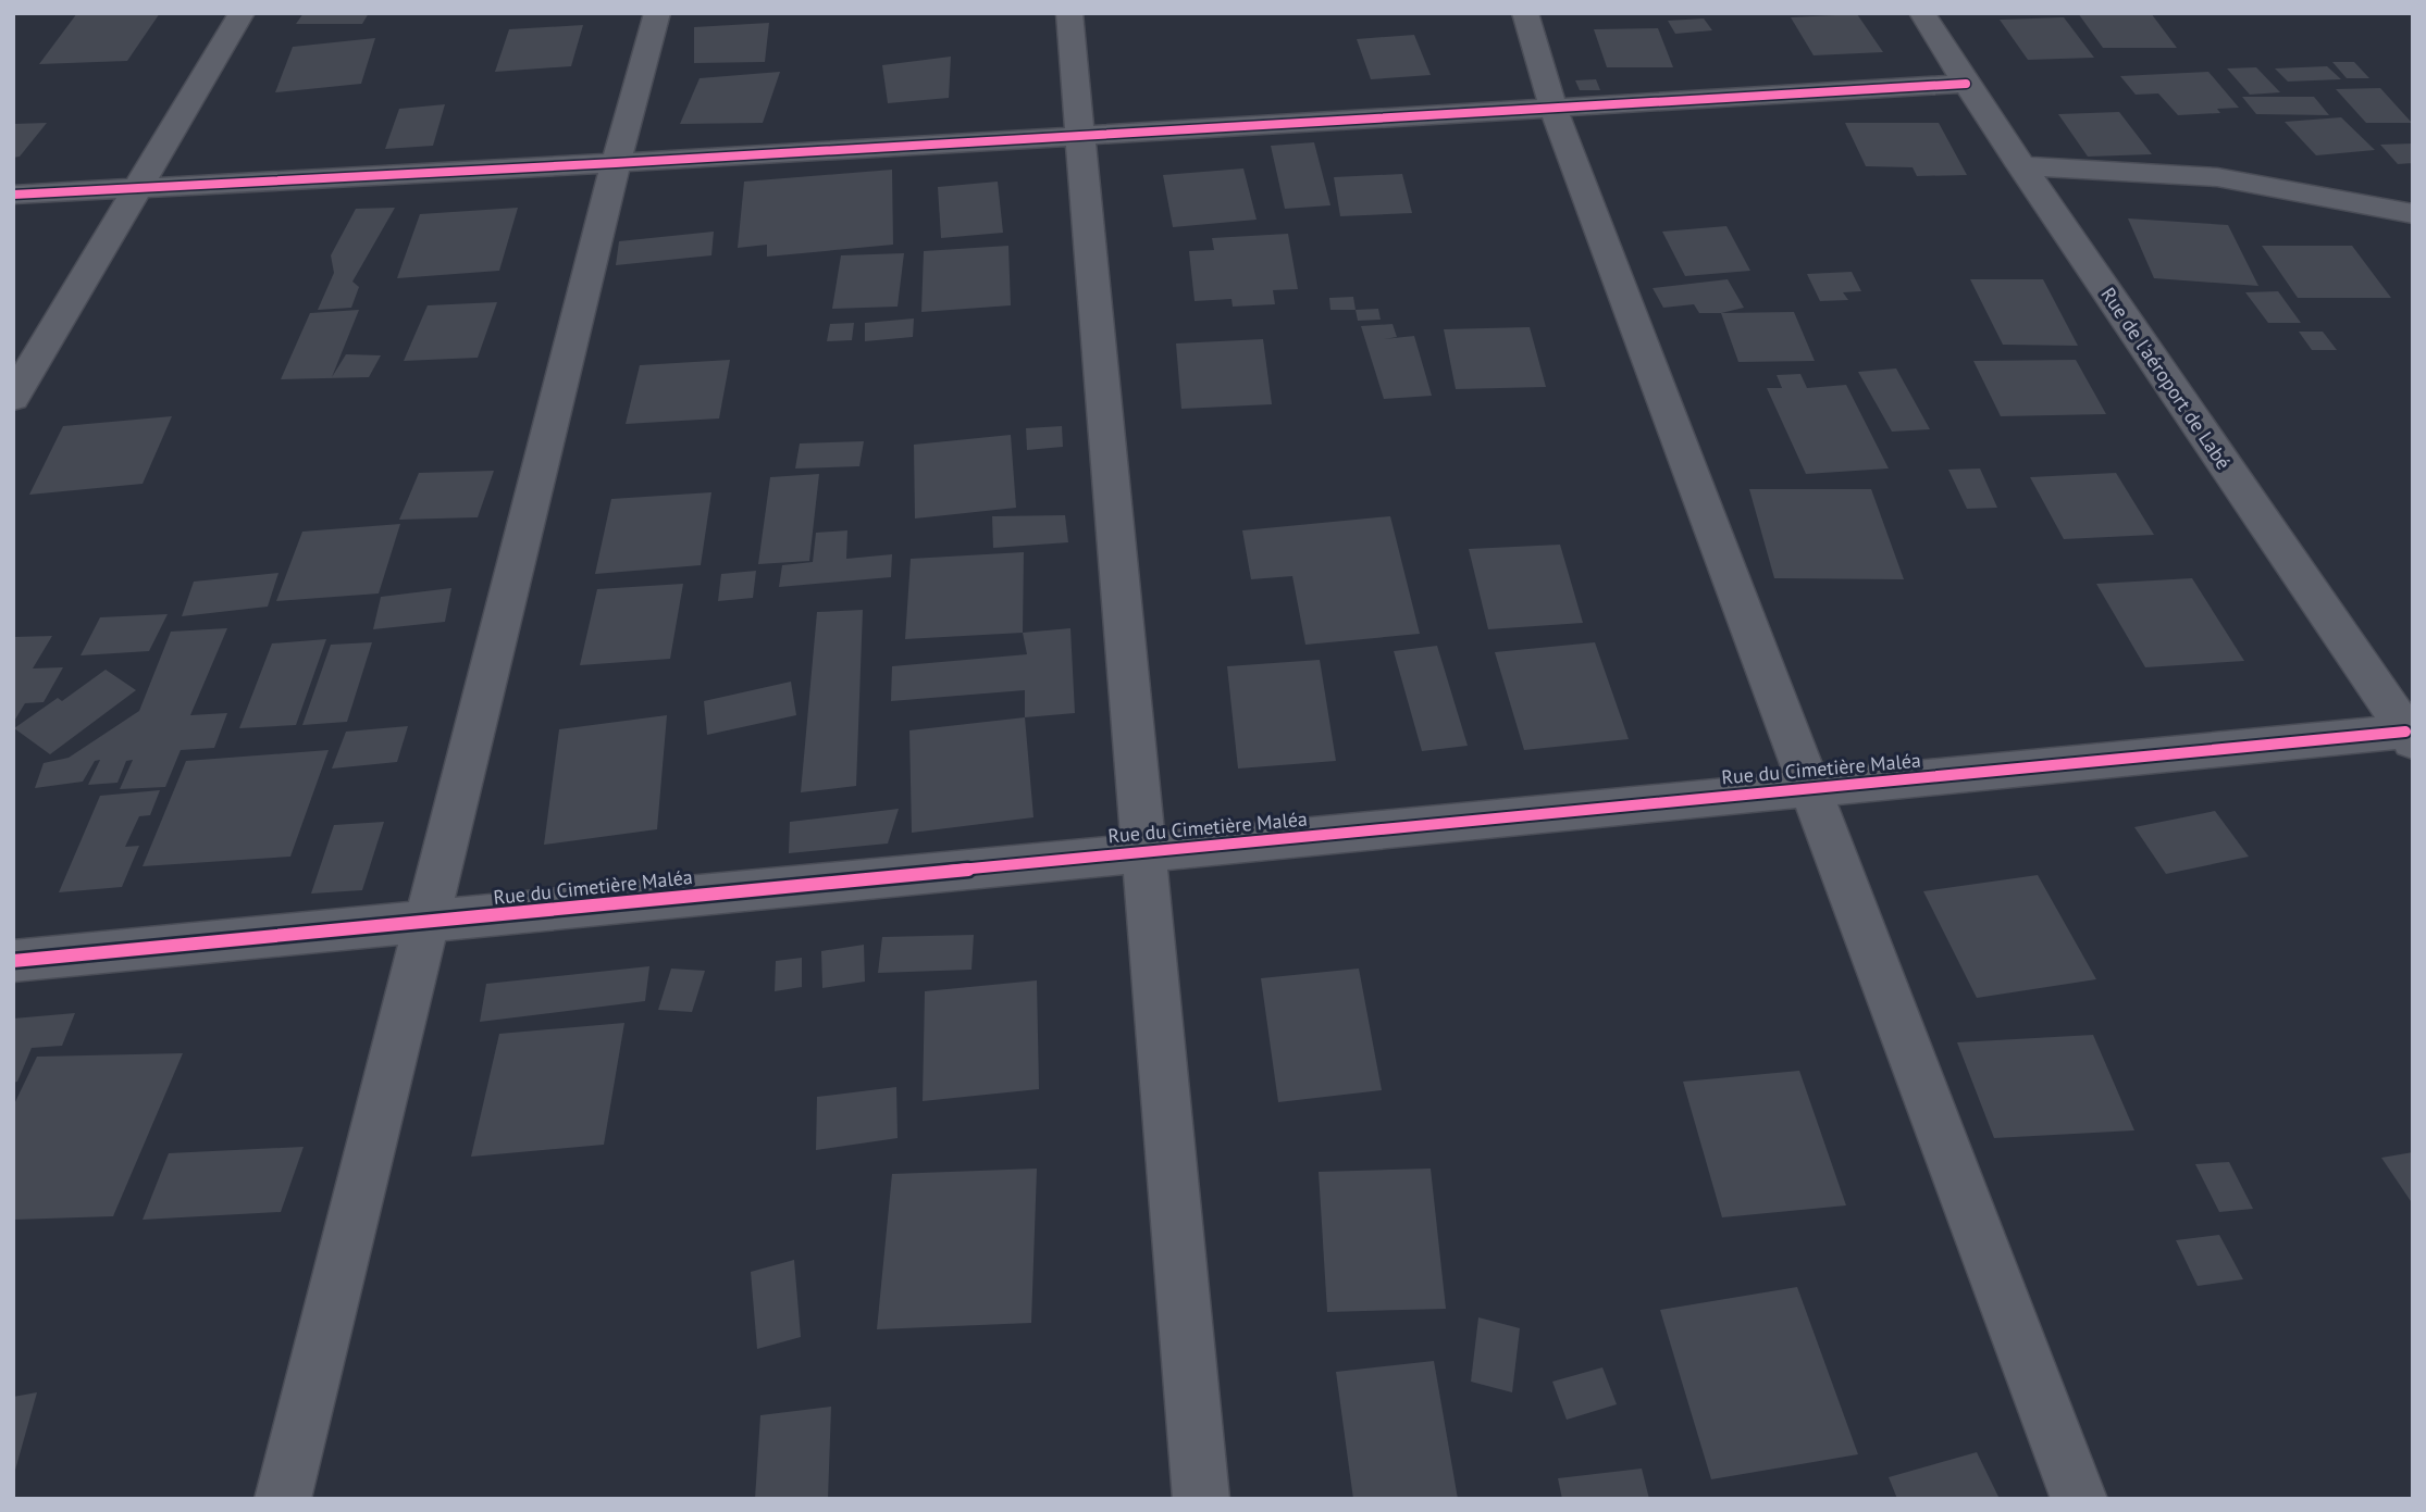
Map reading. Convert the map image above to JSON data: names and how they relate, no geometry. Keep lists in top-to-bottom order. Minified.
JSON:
{"streets":{"street":["Rue de l'aéroport de Labé","Rue du Cimetière Maléa"]},"crossings":[["Rue de l'aéroport de Labé","Rue du Cimetière Maléa"]]}
